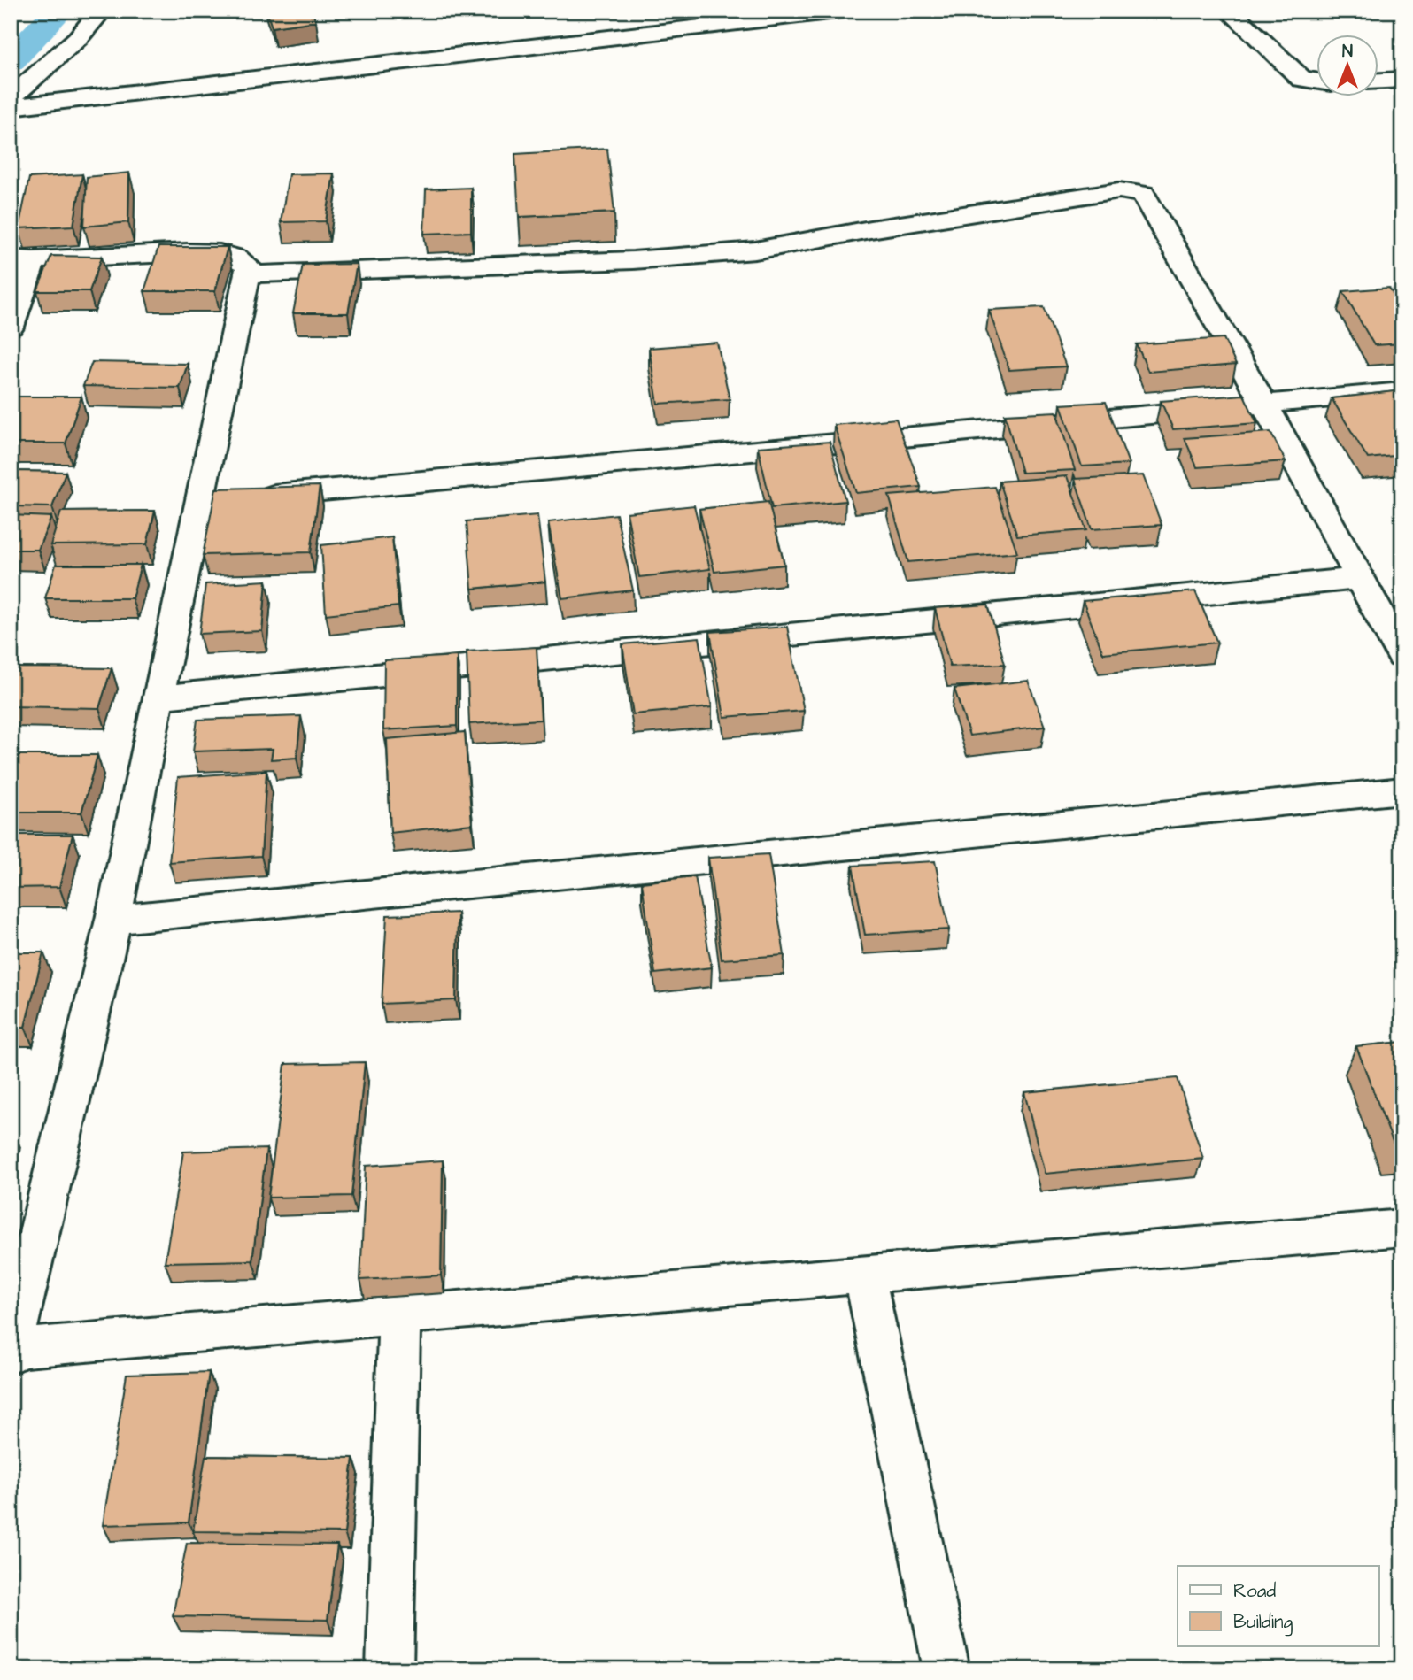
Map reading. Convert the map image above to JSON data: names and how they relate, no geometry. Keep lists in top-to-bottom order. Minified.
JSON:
{"legend":["Road","Building"],"north":"top"}
